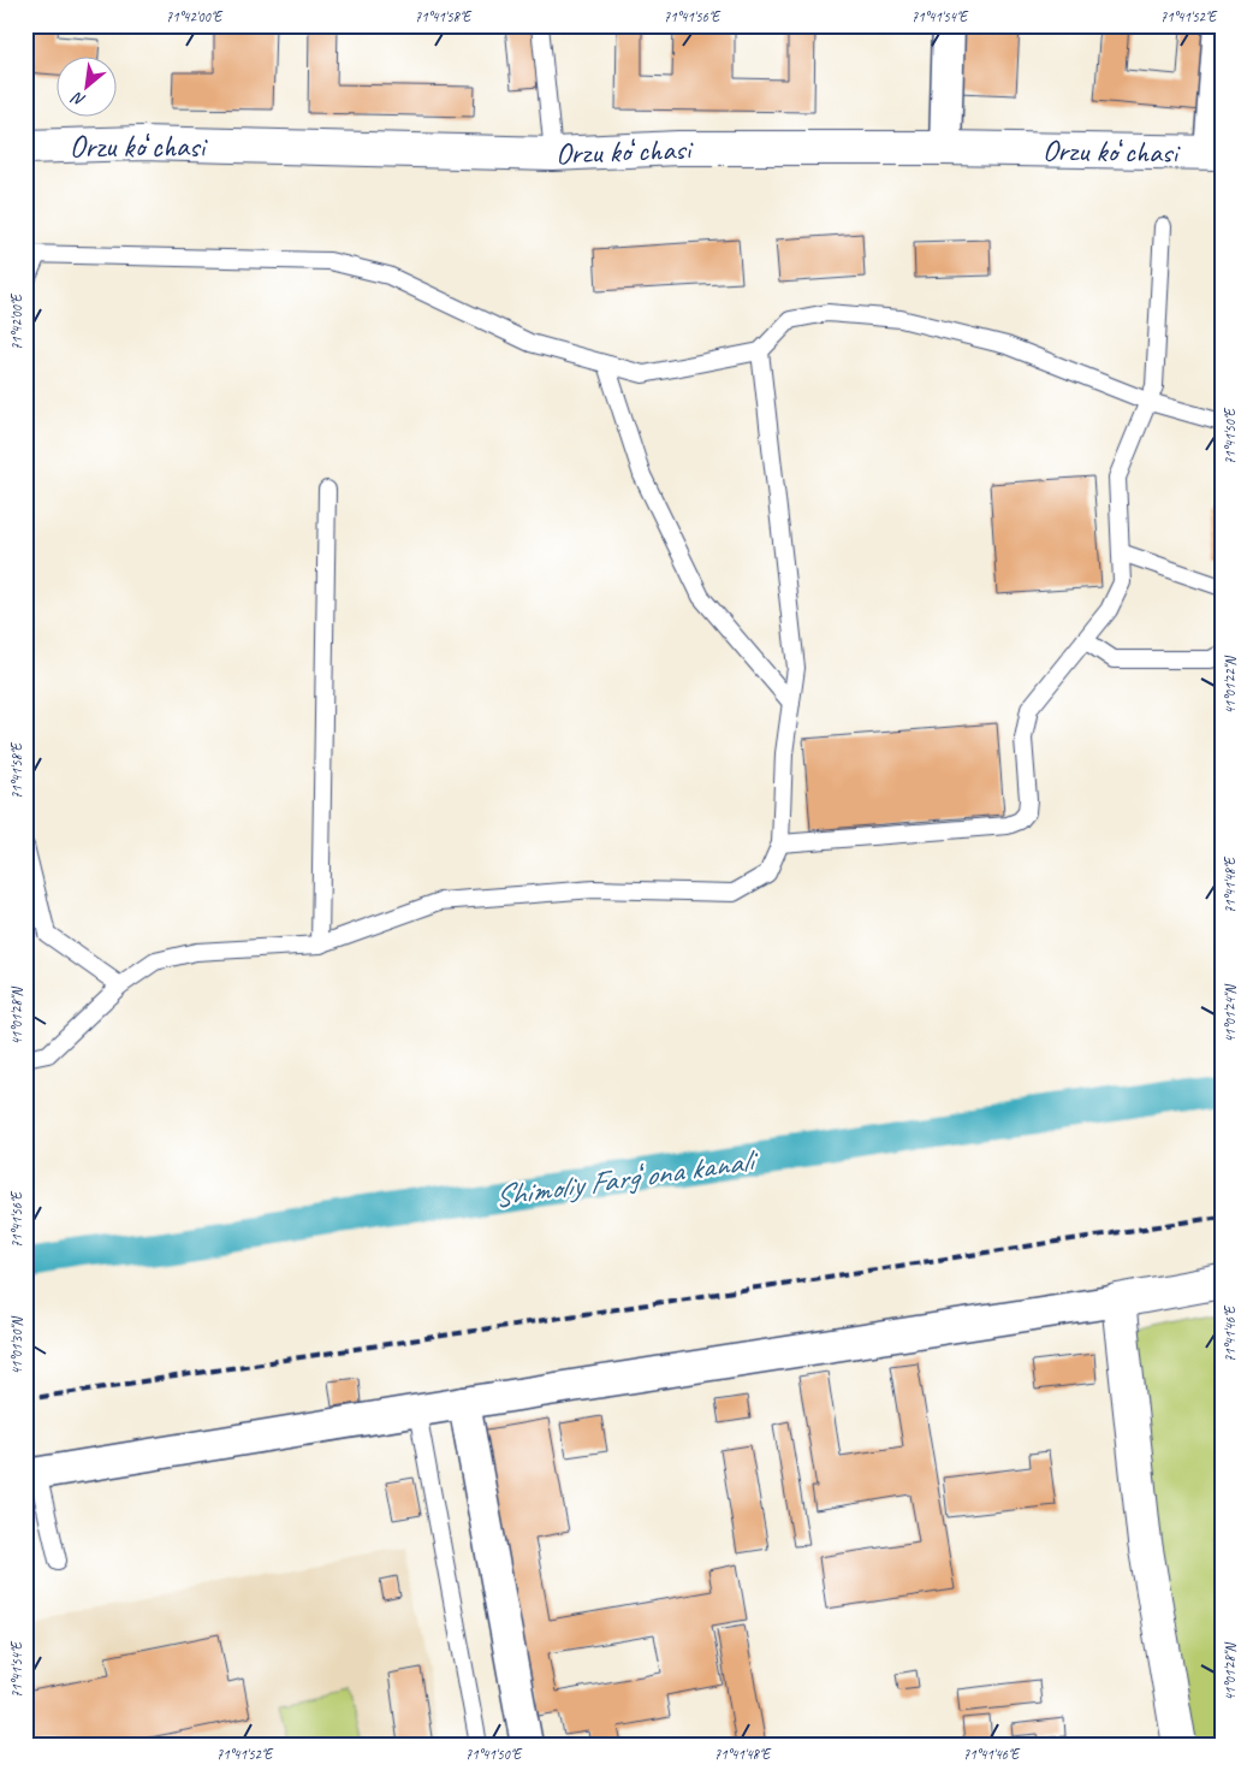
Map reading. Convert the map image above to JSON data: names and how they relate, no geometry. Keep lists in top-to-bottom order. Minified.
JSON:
{"streets":{"street":["Orzu koʻchasi"]},"water":["Shimoliy Fargʻona kanali"],"north":"bottom left","coordinates":["71°42'00\"E","71°41'58\"E","71°41'56\"E","71°41'54\"E","71°41'52\"E","71°41'50\"E","41°01'22\"N","71°41'48\"E","41°01'24\"N","41°01'28\"N","71°41'46\"E","41°01'30\"N"]}
